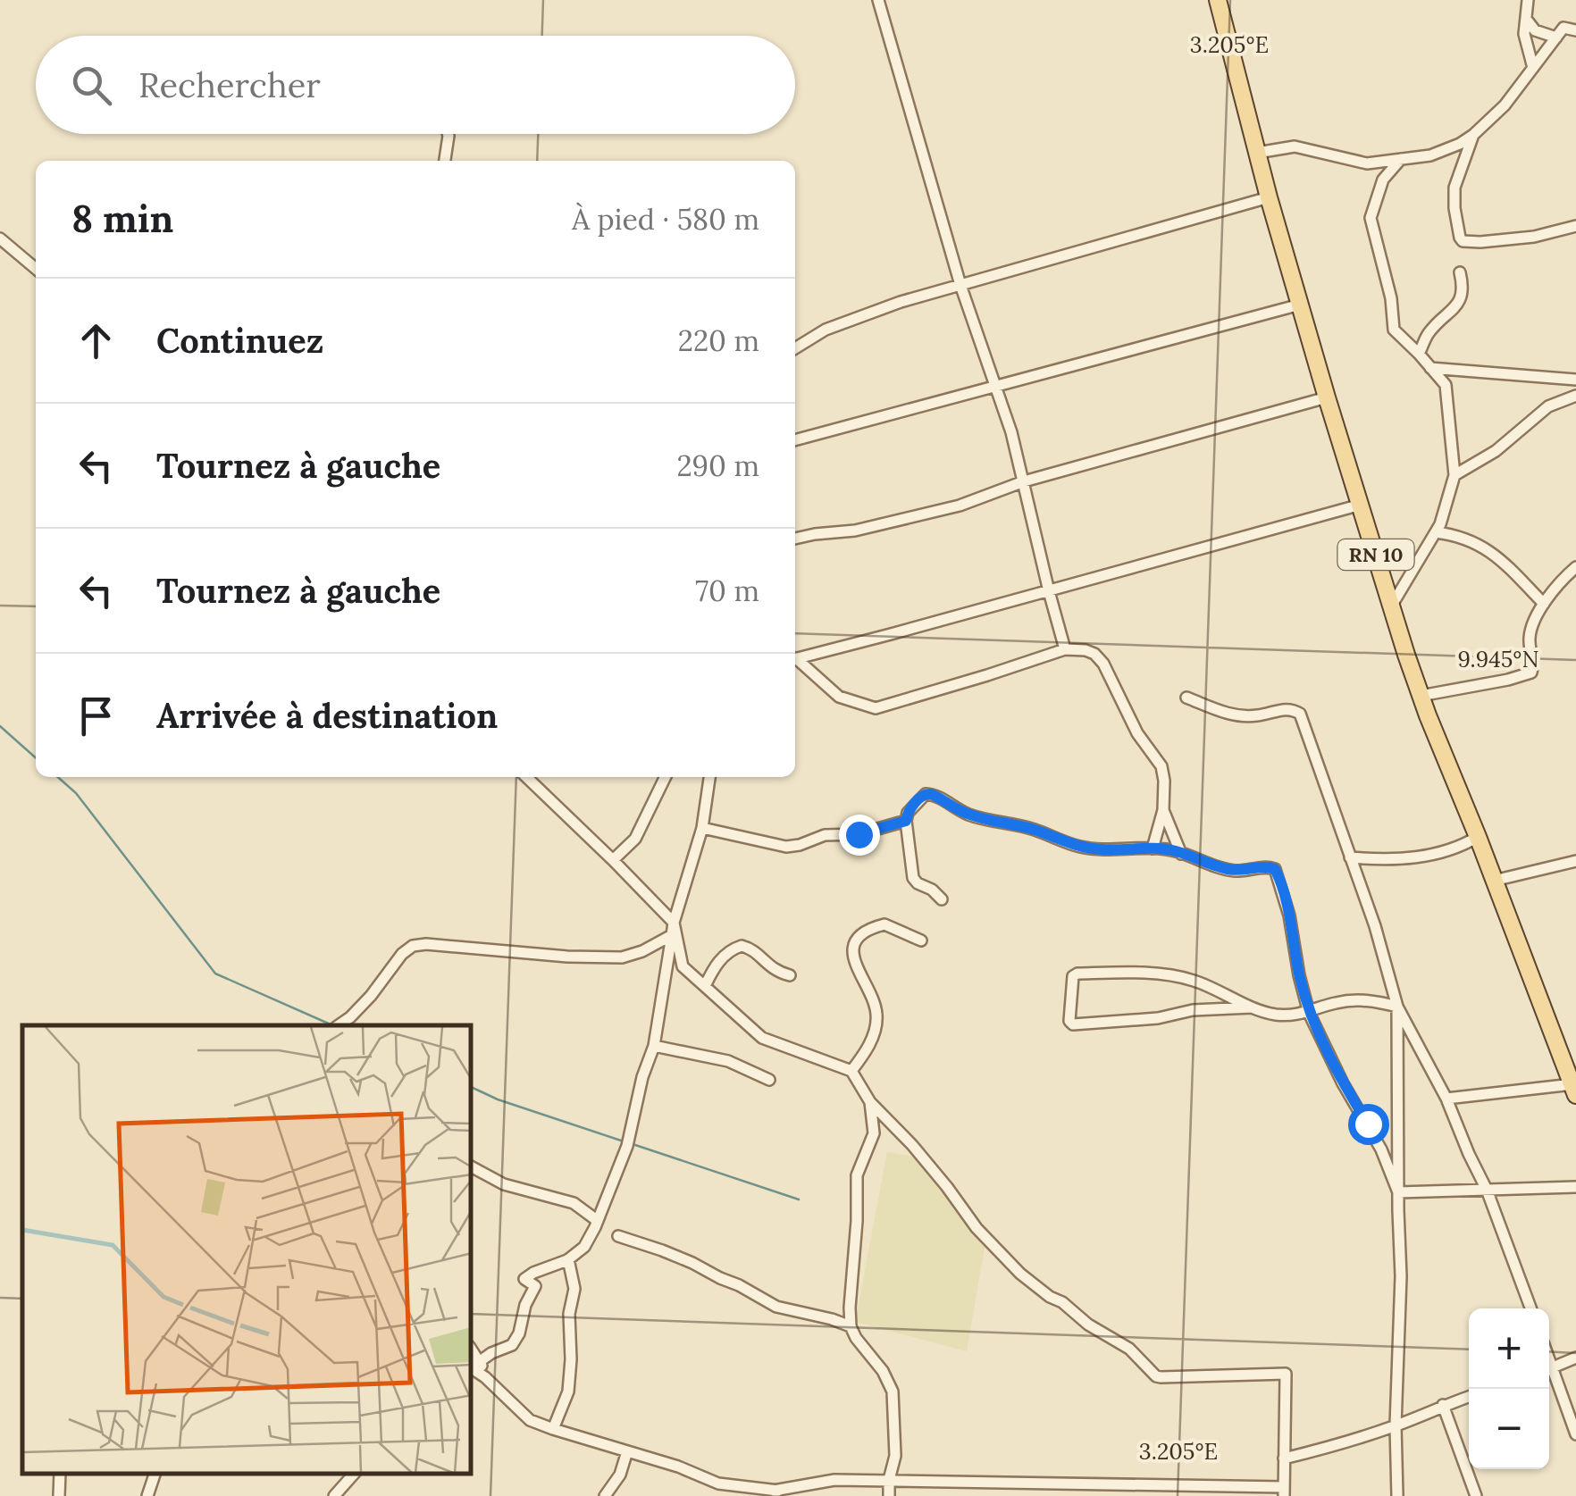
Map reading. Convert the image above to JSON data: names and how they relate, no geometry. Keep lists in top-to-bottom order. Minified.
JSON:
{"streets":{"main road":["RN 10"]},"page":{"search":"Rechercher","heading":["8 min","À pied · 580 m"],"list":[["Continuez","220 m"],["Tournez à gauche","290 m"],["Tournez à gauche","70 m"],"Arrivée à destination"],"map_buttons":["+","−"]},"coordinates":["3.205°E","9.945°N"]}
